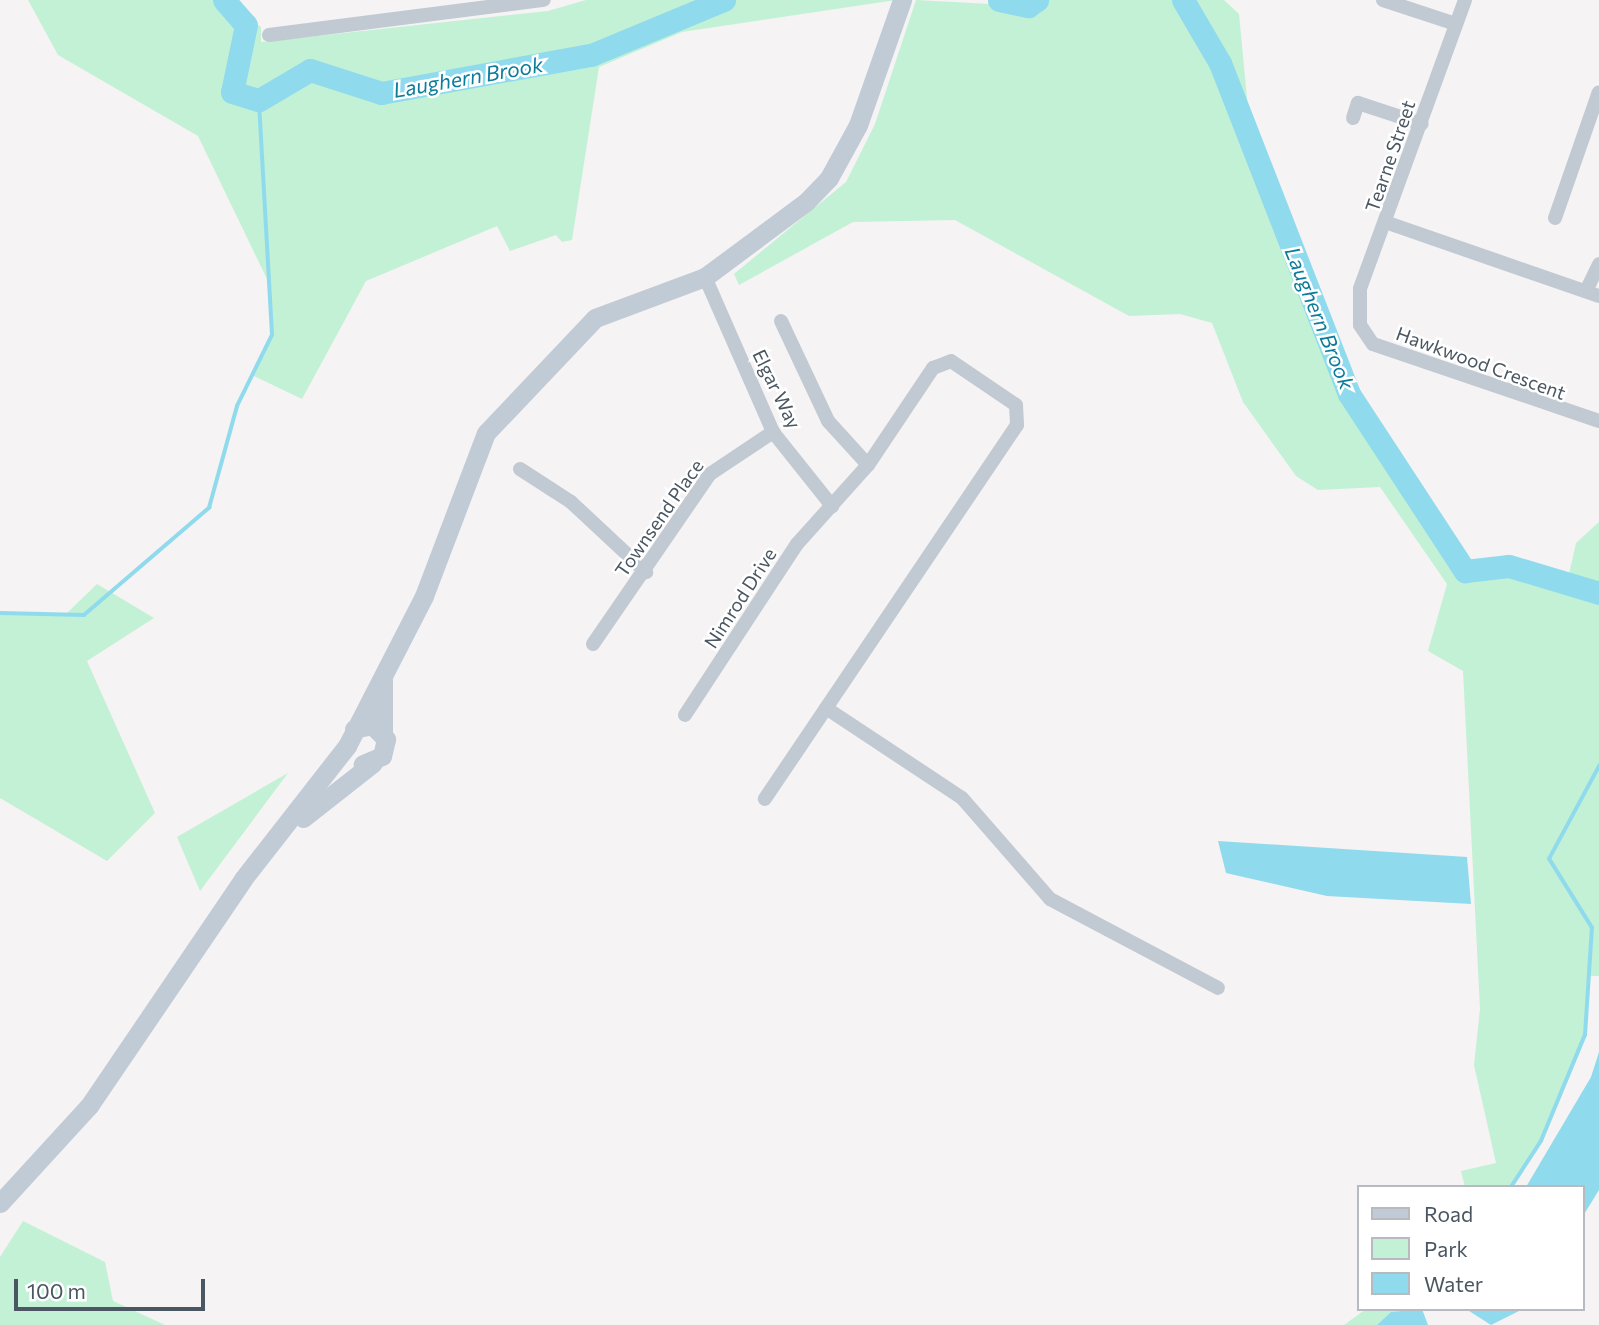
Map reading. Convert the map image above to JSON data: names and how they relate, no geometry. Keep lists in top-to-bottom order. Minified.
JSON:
{"streets":{"street":["Tearne Street","Hawkwood Crescent","Elgar Way","Townsend Place","Nimrod Drive"]},"crossings":[["Tearne Street","Hawkwood Crescent"],["Elgar Way","Townsend Place"],["Elgar Way","Nimrod Drive"]],"water":["Laughern Brook"],"legend":["Road","Park","Water"],"scale_bar":"100 m"}
